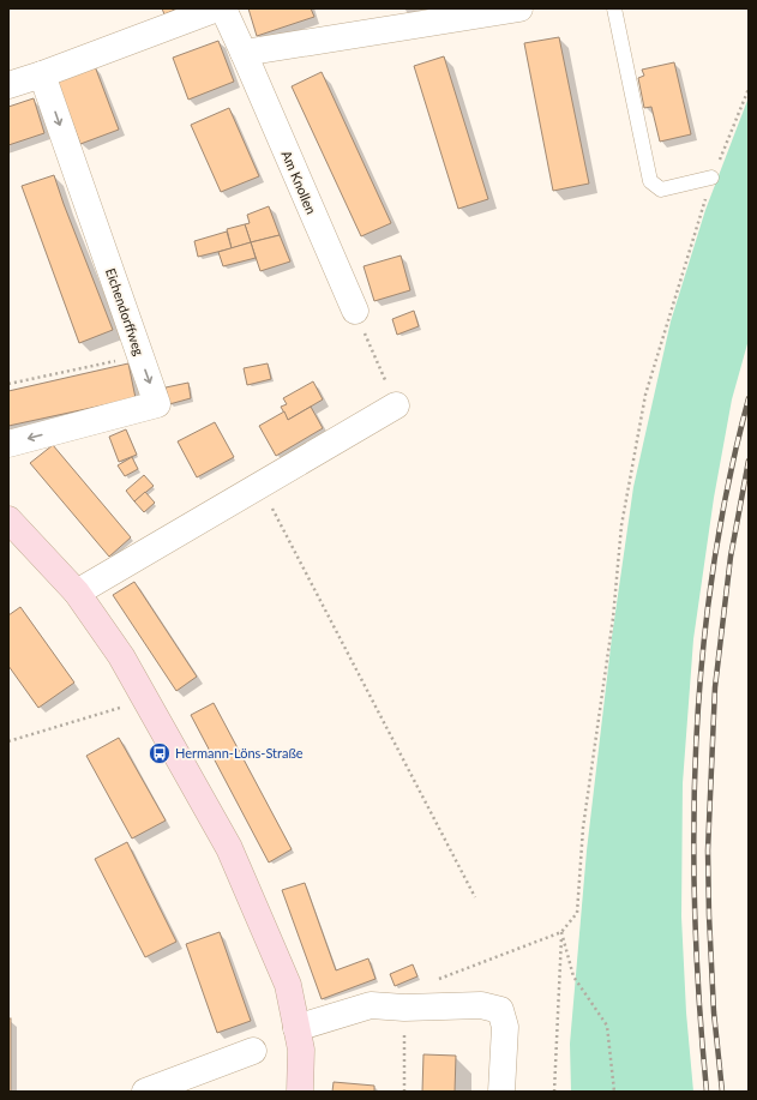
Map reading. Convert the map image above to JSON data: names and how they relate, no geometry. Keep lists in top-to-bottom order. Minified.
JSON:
{"streets":{"street":["Am Knollen","Eichendorffweg"]},"places":{"bus stop":["Hermann-Löns-Straße"]}}
